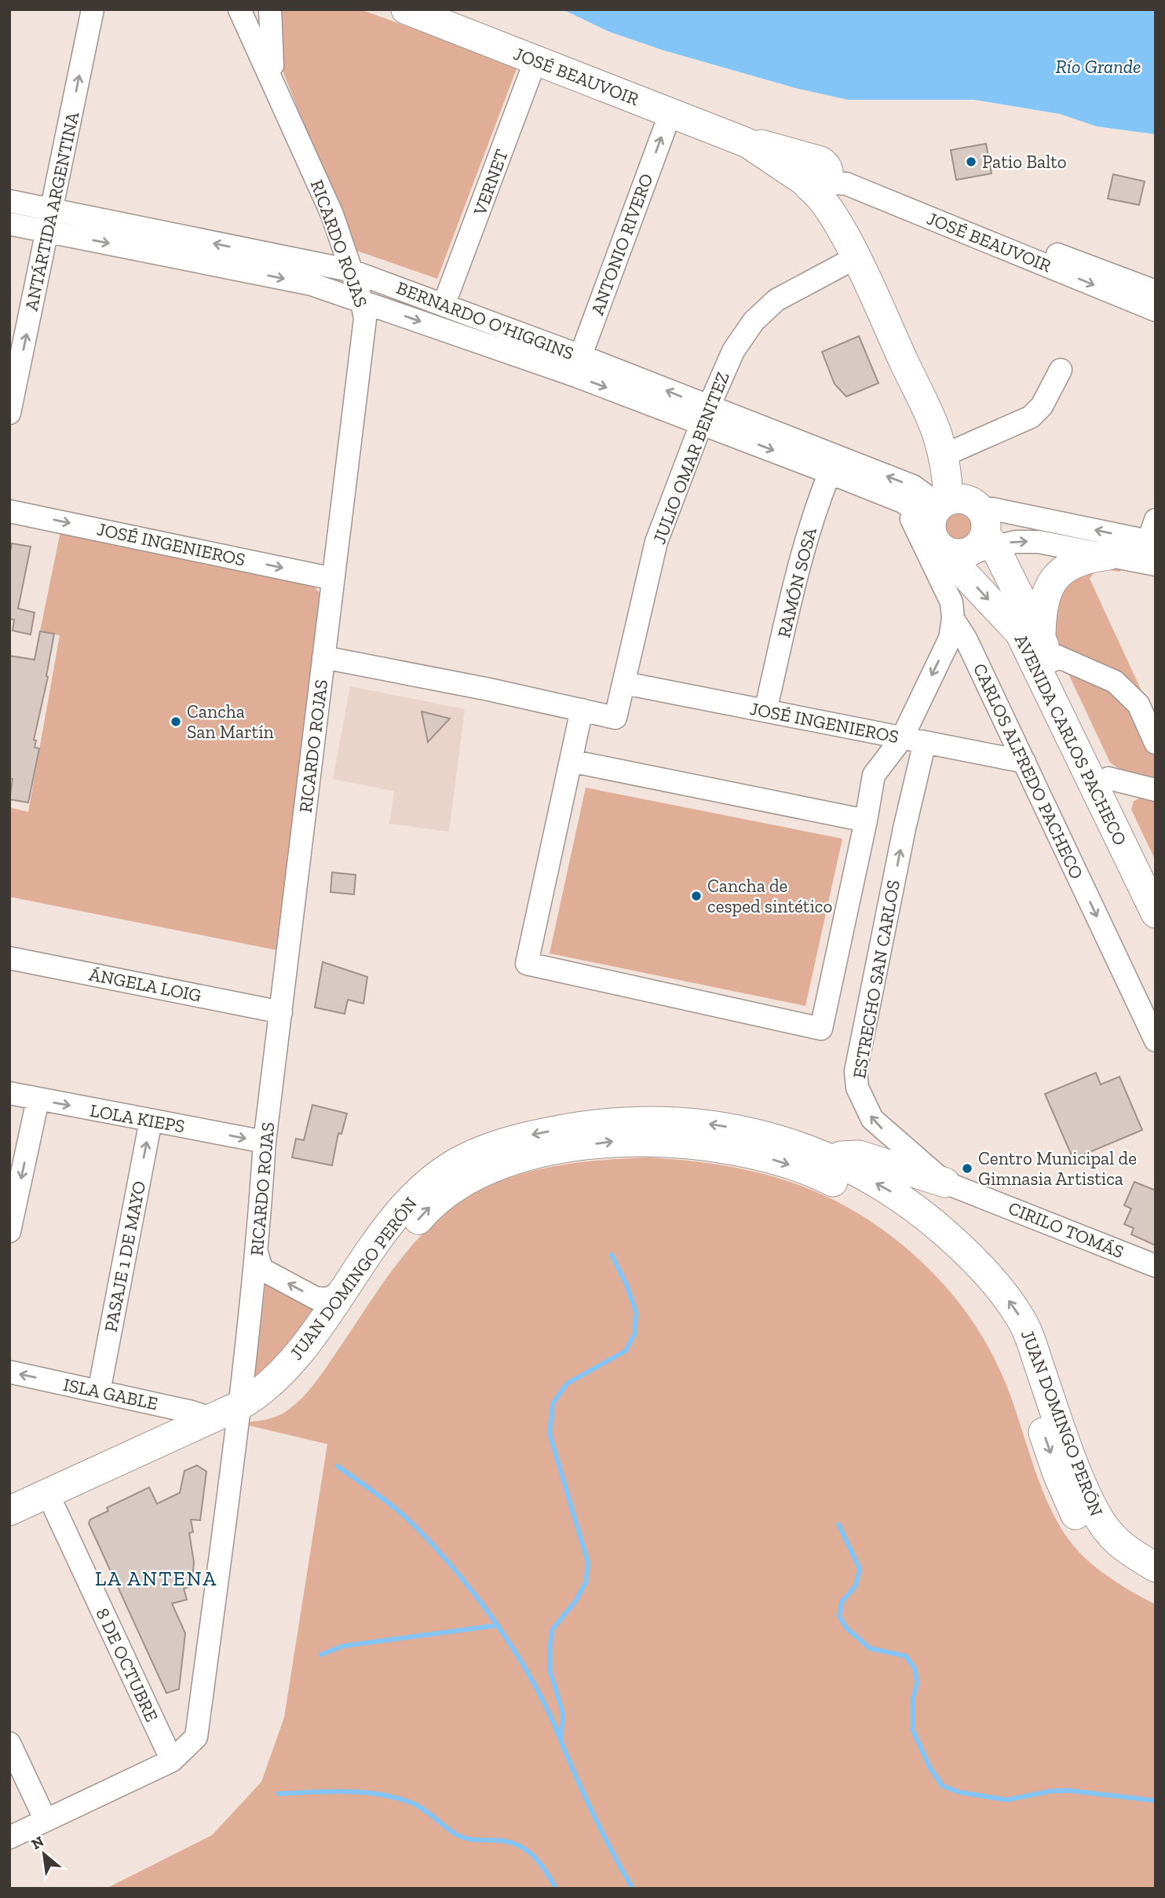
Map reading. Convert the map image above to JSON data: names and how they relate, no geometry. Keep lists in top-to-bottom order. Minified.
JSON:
{"streets":{"main road":["JOSÉ BEAUVOIR","AVENIDA CARLOS PACHECO","JUAN DOMINGO PERÓN"],"street":["VERNET","ANTÁRTIDA ARGENTINA","RICARDO ROJAS","ANTONIO RIVERO","BERNARDO O'HIGGINS","JULIO OMAR BENITEZ","JOSÉ INGENIEROS","RAMÓN SOSA","CARLOS ALFREDO PACHECO","ESTRECHO SAN CARLOS","ÁNGELA LOIG","LOLA KIEPS","CIRILO TOMÁS","PASAJE 1 DE MAYO","ISLA GABLE","8 DE OCTUBRE"]},"crossings":[["JOSÉ BEAUVOIR","VERNET"],["JOSÉ BEAUVOIR","ANTONIO RIVERO"],["VERNET","BERNARDO O'HIGGINS"],["ANTÁRTIDA ARGENTINA","BERNARDO O'HIGGINS"],["RICARDO ROJAS","BERNARDO O'HIGGINS"],["RICARDO ROJAS","JOSÉ INGENIEROS"],["RICARDO ROJAS","ÁNGELA LOIG"],["RICARDO ROJAS","LOLA KIEPS"],["RICARDO ROJAS","JUAN DOMINGO PERÓN"],["RICARDO ROJAS","ISLA GABLE"],["RICARDO ROJAS","8 DE OCTUBRE"],["ANTONIO RIVERO","BERNARDO O'HIGGINS"],["BERNARDO O'HIGGINS","JULIO OMAR BENITEZ"],["BERNARDO O'HIGGINS","RAMÓN SOSA"],["BERNARDO O'HIGGINS","AVENIDA CARLOS PACHECO"],["BERNARDO O'HIGGINS","CARLOS ALFREDO PACHECO"],["JULIO OMAR BENITEZ","JOSÉ INGENIEROS"],["JULIO OMAR BENITEZ","AVENIDA CARLOS PACHECO"],["JOSÉ INGENIEROS","RAMÓN SOSA"],["JOSÉ INGENIEROS","CARLOS ALFREDO PACHECO"],["JOSÉ INGENIEROS","ESTRECHO SAN CARLOS"],["AVENIDA CARLOS PACHECO","CARLOS ALFREDO PACHECO"],["ESTRECHO SAN CARLOS","CIRILO TOMÁS"],["LOLA KIEPS","PASAJE 1 DE MAYO"],["PASAJE 1 DE MAYO","ISLA GABLE"],["JUAN DOMINGO PERÓN","ISLA GABLE"],["JUAN DOMINGO PERÓN","8 DE OCTUBRE"]],"one_way":["ANTÁRTIDA ARGENTINA","ANTONIO RIVERO","JOSÉ INGENIEROS","CARLOS ALFREDO PACHECO","ESTRECHO SAN CARLOS","LOLA KIEPS","ISLA GABLE"],"districts":["LA ANTENA"],"water":["Río Grande"],"places":["Patio Balto","Cancha San Martín","Cancha de cesped sintético","Centro Municipal de Gimnasia Artistica"],"north":"top left"}
